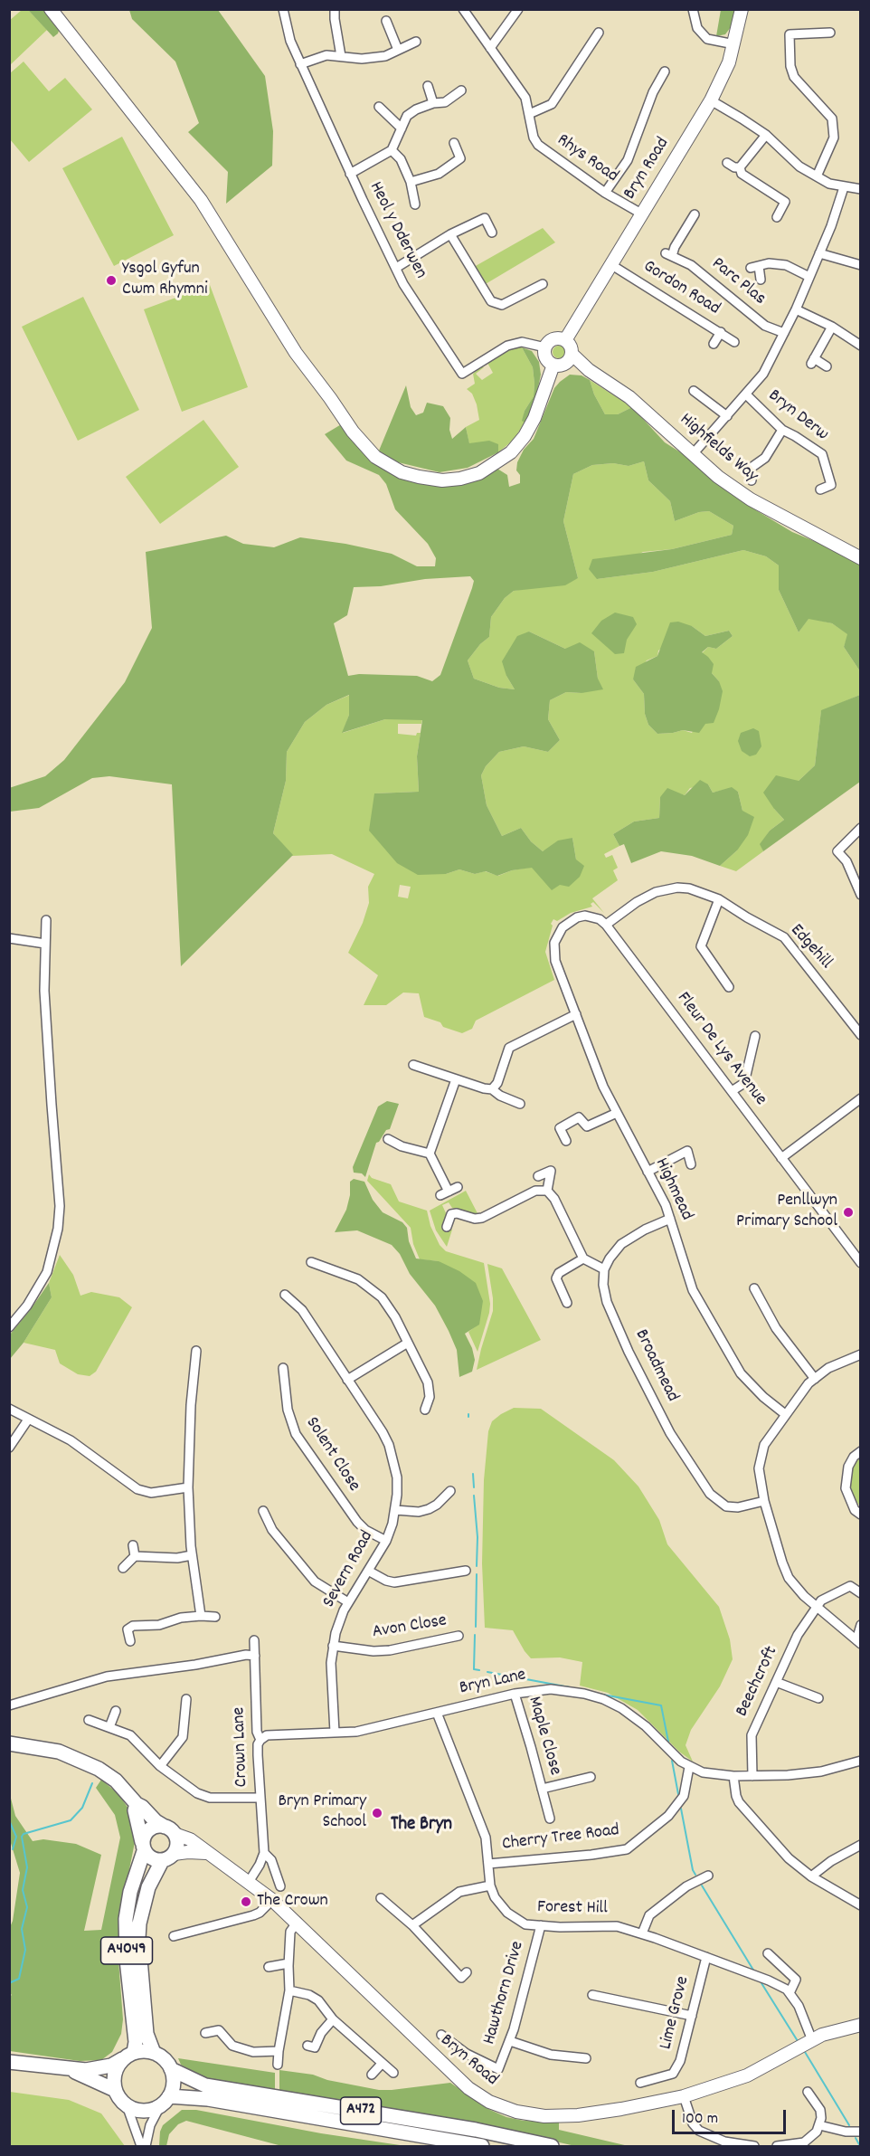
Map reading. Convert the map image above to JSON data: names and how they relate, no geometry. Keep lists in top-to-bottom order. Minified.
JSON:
{"streets":{"main road":["A4049","A472"],"street":["Rhys Road","Bryn Road","Heol y Dderwen","Parc Plas","Gordon Road","Bryn Derw","Highfields Way","Edgehill","Fleur De Lys Avenue","Highmead","Broadmead","Solent Close","Severn Road","Avon Close","Beechcroft","Bryn Lane","Maple Close","Crown Lane","Cherry Tree Road","Forest Hill","Hawthorn Drive","Lime Grove"]},"crossings":[["Rhys Road","Bryn Road"],["Bryn Road","Heol y Dderwen"],["Bryn Road","Gordon Road"],["Bryn Road","Highfields Way"],["Bryn Road","Forest Hill"],["Bryn Road","A4049"],["Heol y Dderwen","Highfields Way"],["Edgehill","Fleur De Lys Avenue"],["Edgehill","Highmead"],["Fleur De Lys Avenue","Highmead"],["Solent Close","Severn Road"],["Severn Road","Avon Close"],["Severn Road","Bryn Lane"],["Beechcroft","Bryn Lane"],["Bryn Lane","Maple Close"],["Bryn Lane","Crown Lane"],["Bryn Lane","Cherry Tree Road"],["Bryn Lane","Forest Hill"],["Cherry Tree Road","Forest Hill"],["Forest Hill","Hawthorn Drive"],["Forest Hill","Lime Grove"],["A4049","A472"]],"districts":["The Bryn"],"places":["Ysgol Gyfun Cwm Rhymni","Penllwyn Primary School","Bryn Primary School","The Crown"],"scale_bar":"100 m"}
